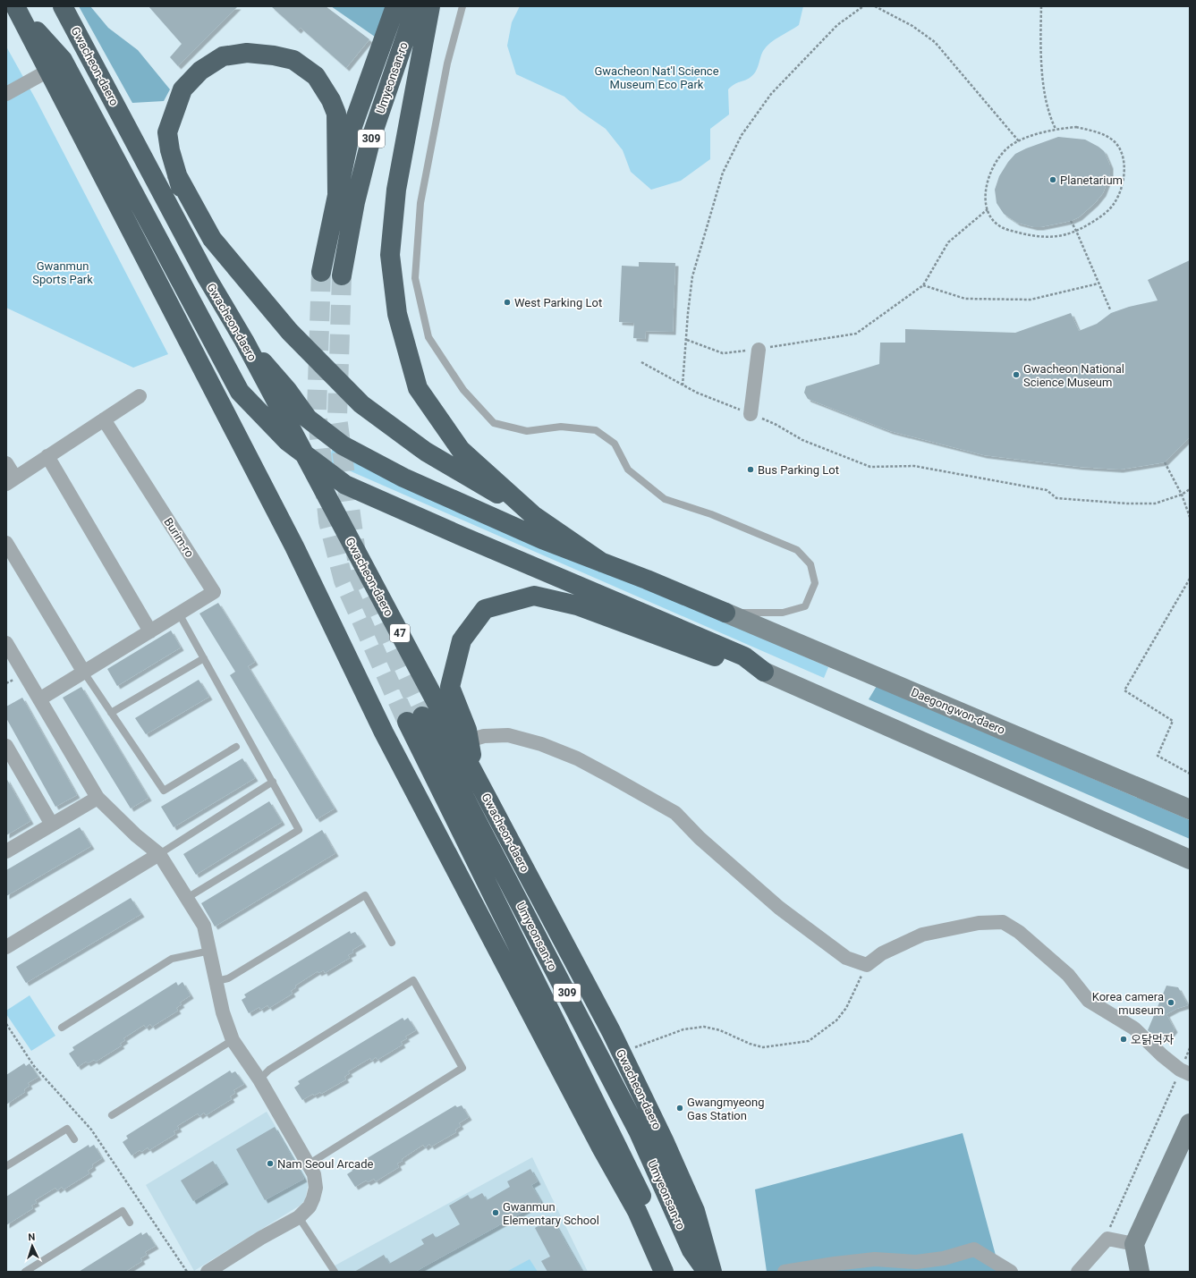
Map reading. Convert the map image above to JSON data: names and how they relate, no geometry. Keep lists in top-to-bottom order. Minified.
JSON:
{"streets":{"highway":["Gwacheon-daero","Umyeonsan-ro","309","47"],"street":["Burim-ro","Daegongwon-daero"]},"parks":["Gwacheon Nat'l Science Museum Eco Park","Gwanmun Sports Park"],"places":["Planetarium","West Parking Lot","Gwacheon National Science Museum","Bus Parking Lot","Korea camera museum","오닭먹자","Gwangmyeong Gas Station","Nam Seoul Arcade","Gwanmun Elementary School"],"north":"top"}
